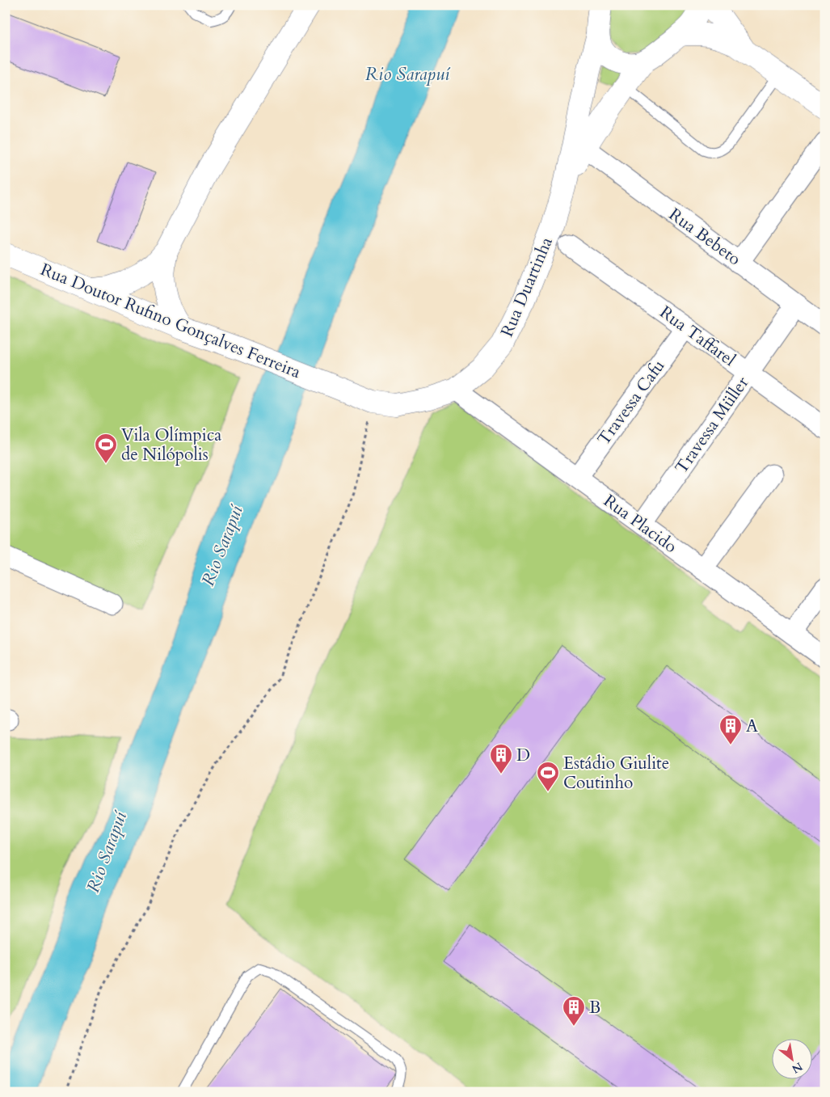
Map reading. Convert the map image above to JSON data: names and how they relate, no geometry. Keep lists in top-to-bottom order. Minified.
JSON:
{"streets":{"main road":["Rua Duartinha","Rua Doutor Rufino Gonçalves Ferreira"],"street":["Rua Bebeto","Rua Taffarel","Travessa Cafu","Travessa Müller","Rua Placido"]},"crossings":[["Rua Bebeto","Rua Duartinha"],["Rua Bebeto","Travessa Müller"],["Rua Duartinha","Rua Doutor Rufino Gonçalves Ferreira"],["Rua Duartinha","Rua Placido"],["Rua Taffarel","Travessa Cafu"],["Rua Taffarel","Travessa Müller"],["Travessa Cafu","Rua Placido"],["Travessa Müller","Rua Placido"]],"water":["Rio Sarapuí"],"places":{"sports":["Vila Olímpica de Nilópolis","Estádio Giulite Coutinho"],"building":["A","D","B"]},"north":"bottom right"}
